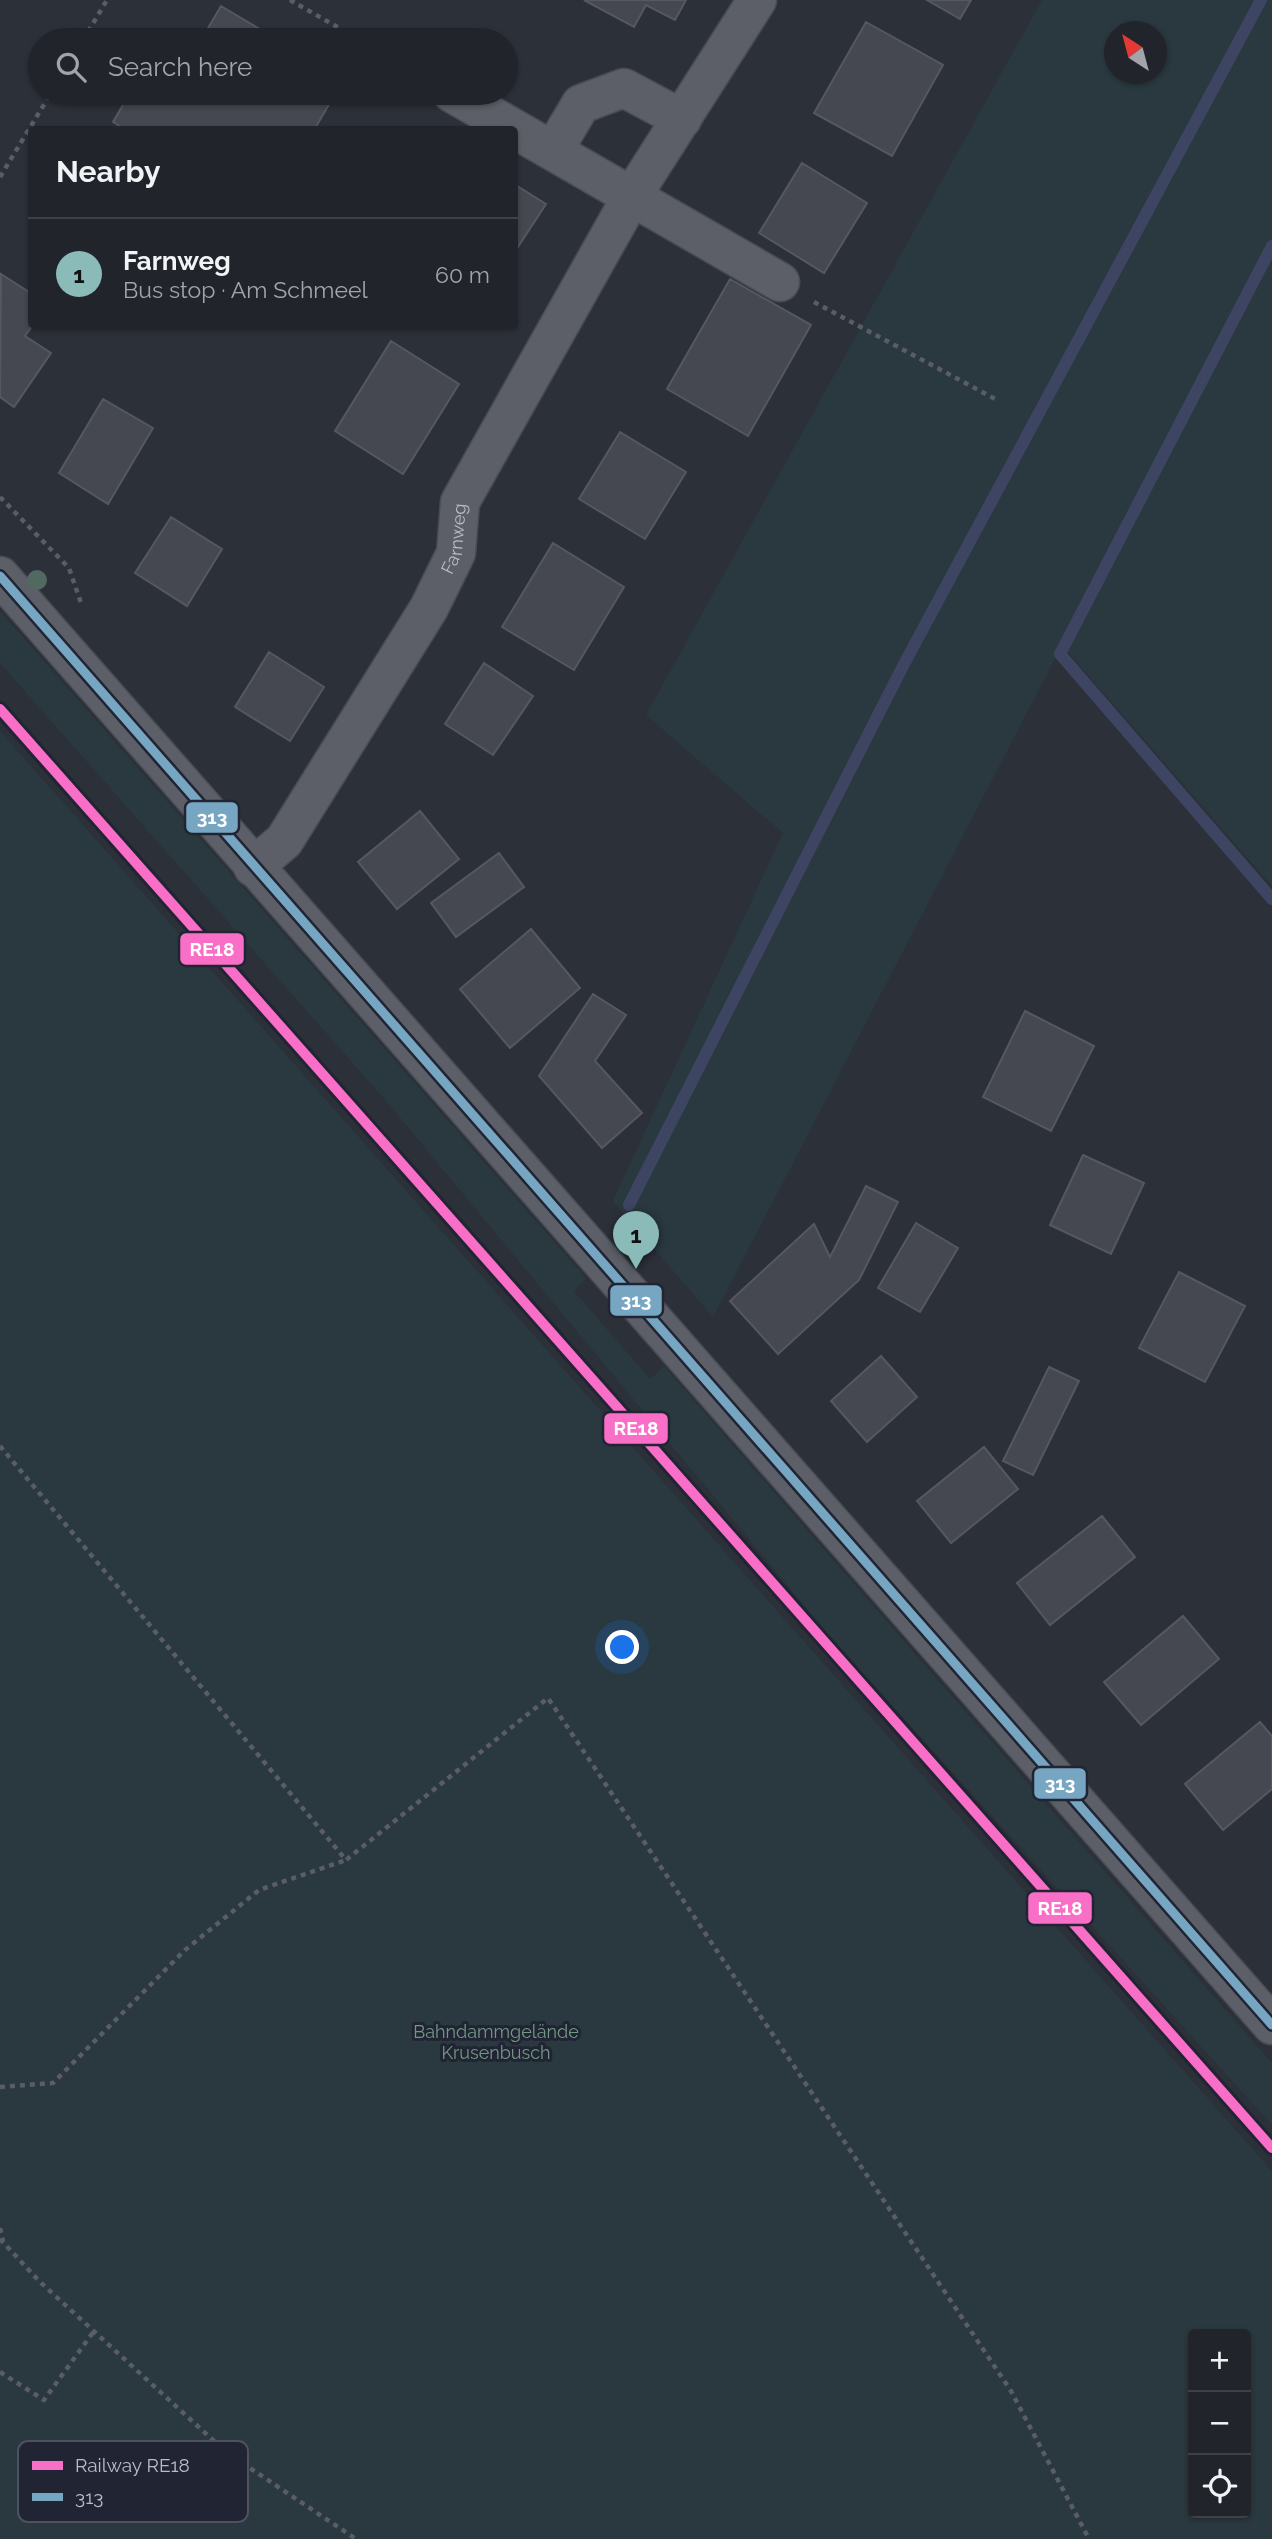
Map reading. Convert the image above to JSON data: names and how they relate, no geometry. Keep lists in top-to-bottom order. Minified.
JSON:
{"streets":{"street":["Farnweg"]},"parks":["Bahndammgelände Krusenbusch"],"lines":["transit line 313","rail line RE18"],"legend":["Railway RE18","313"],"north":"top left","page":{"search":"Search here","heading":"Nearby","list":[{"mark":"1","name":"Farnweg","note":"Bus stop · Am Schmeel","value":"60 m"}],"pins":"1","map_buttons":["+","−"]}}
